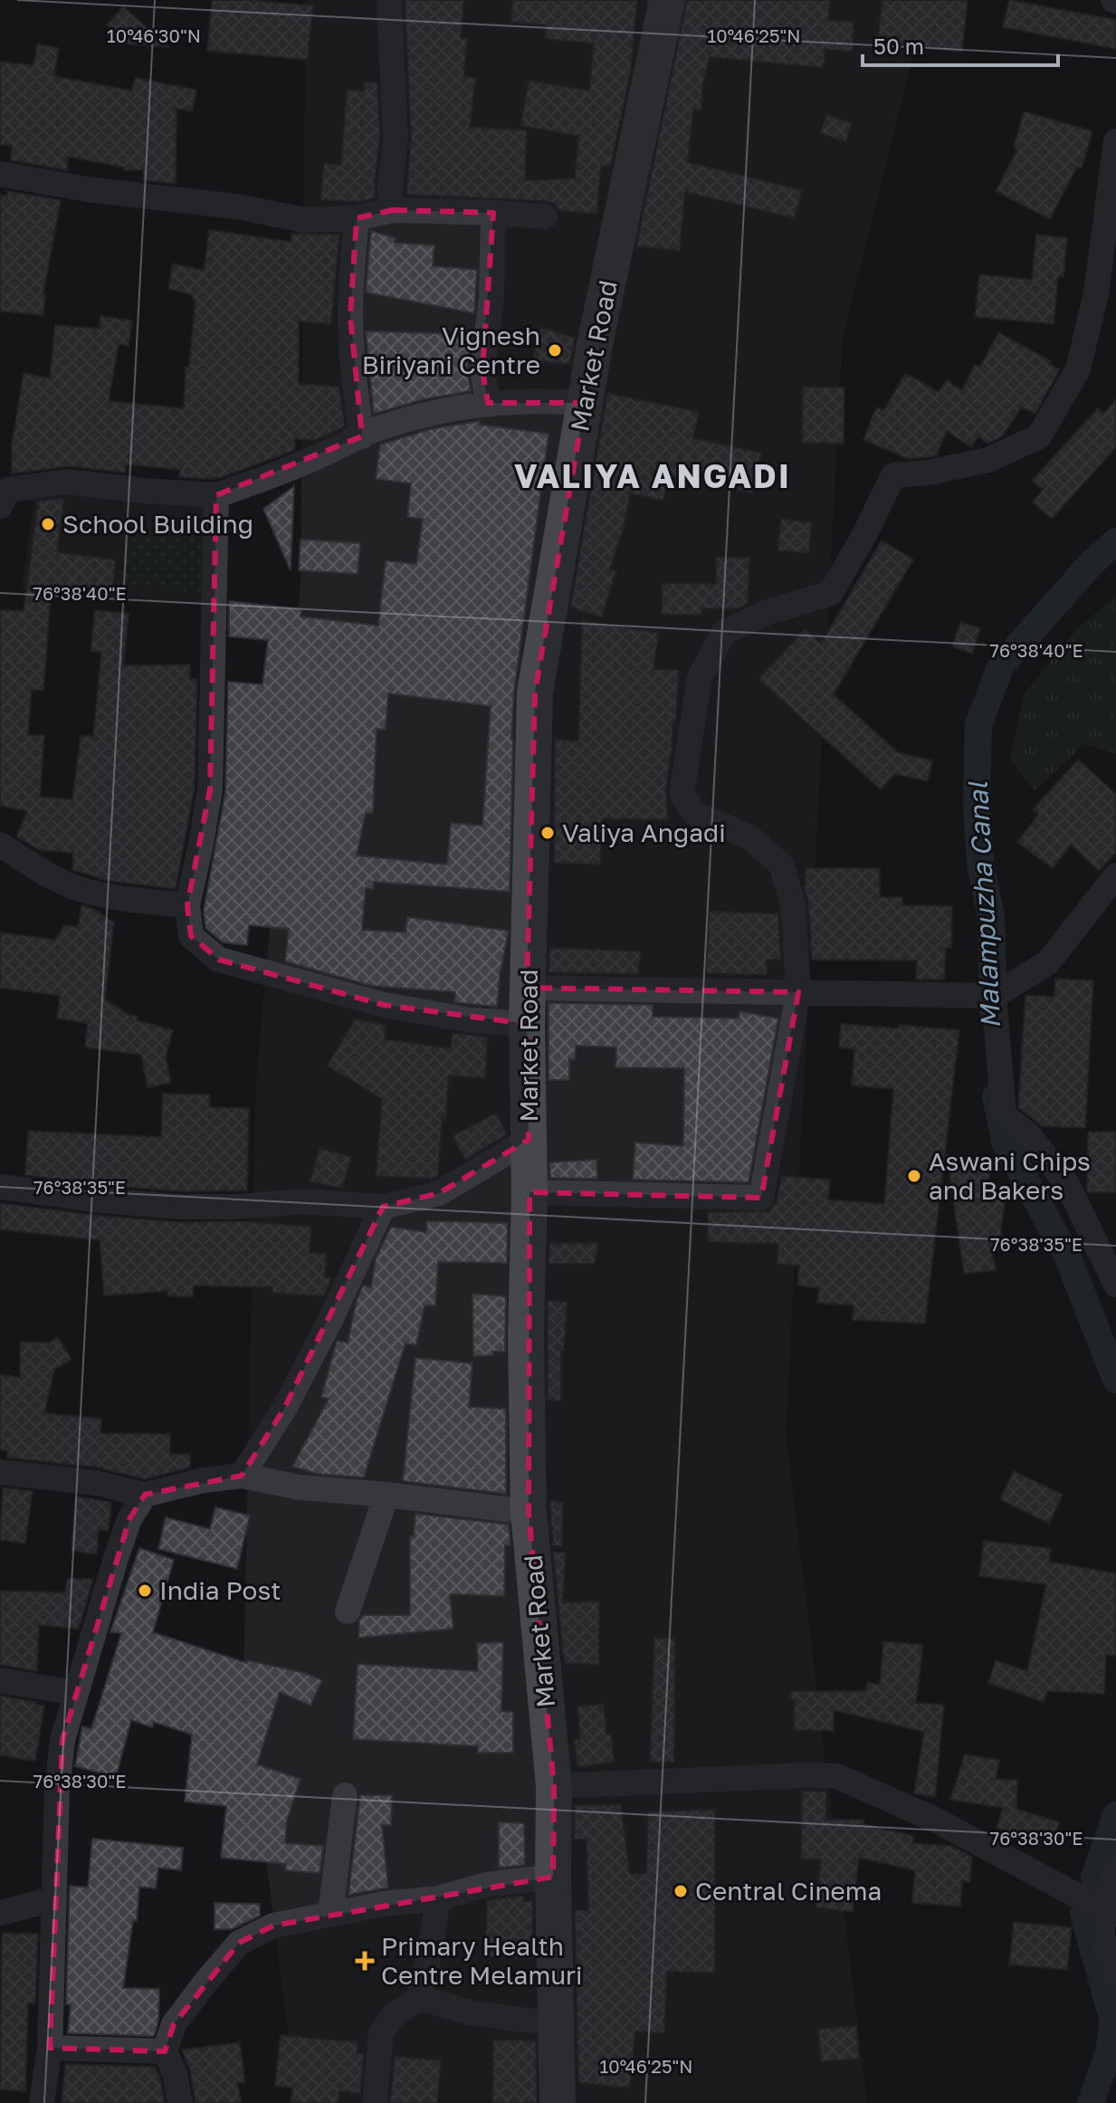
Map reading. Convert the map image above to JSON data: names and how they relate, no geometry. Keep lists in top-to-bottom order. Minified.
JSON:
{"streets":{"main road":["Market Road"]},"districts":["VALIYA ANGADI"],"water":["Malampuzha Canal"],"places":{"other":["Vignesh Biriyani Centre","School Building","Valiya Angadi","Aswani Chips and Bakers","India Post","Central Cinema"],"health":["Primary Health Centre Melamuri"]},"scale_bar":"50 m","coordinates":["10°46'30\"N","10°46'25\"N","76°38'40\"E","76°38'35\"E","76°38'30\"E"]}
